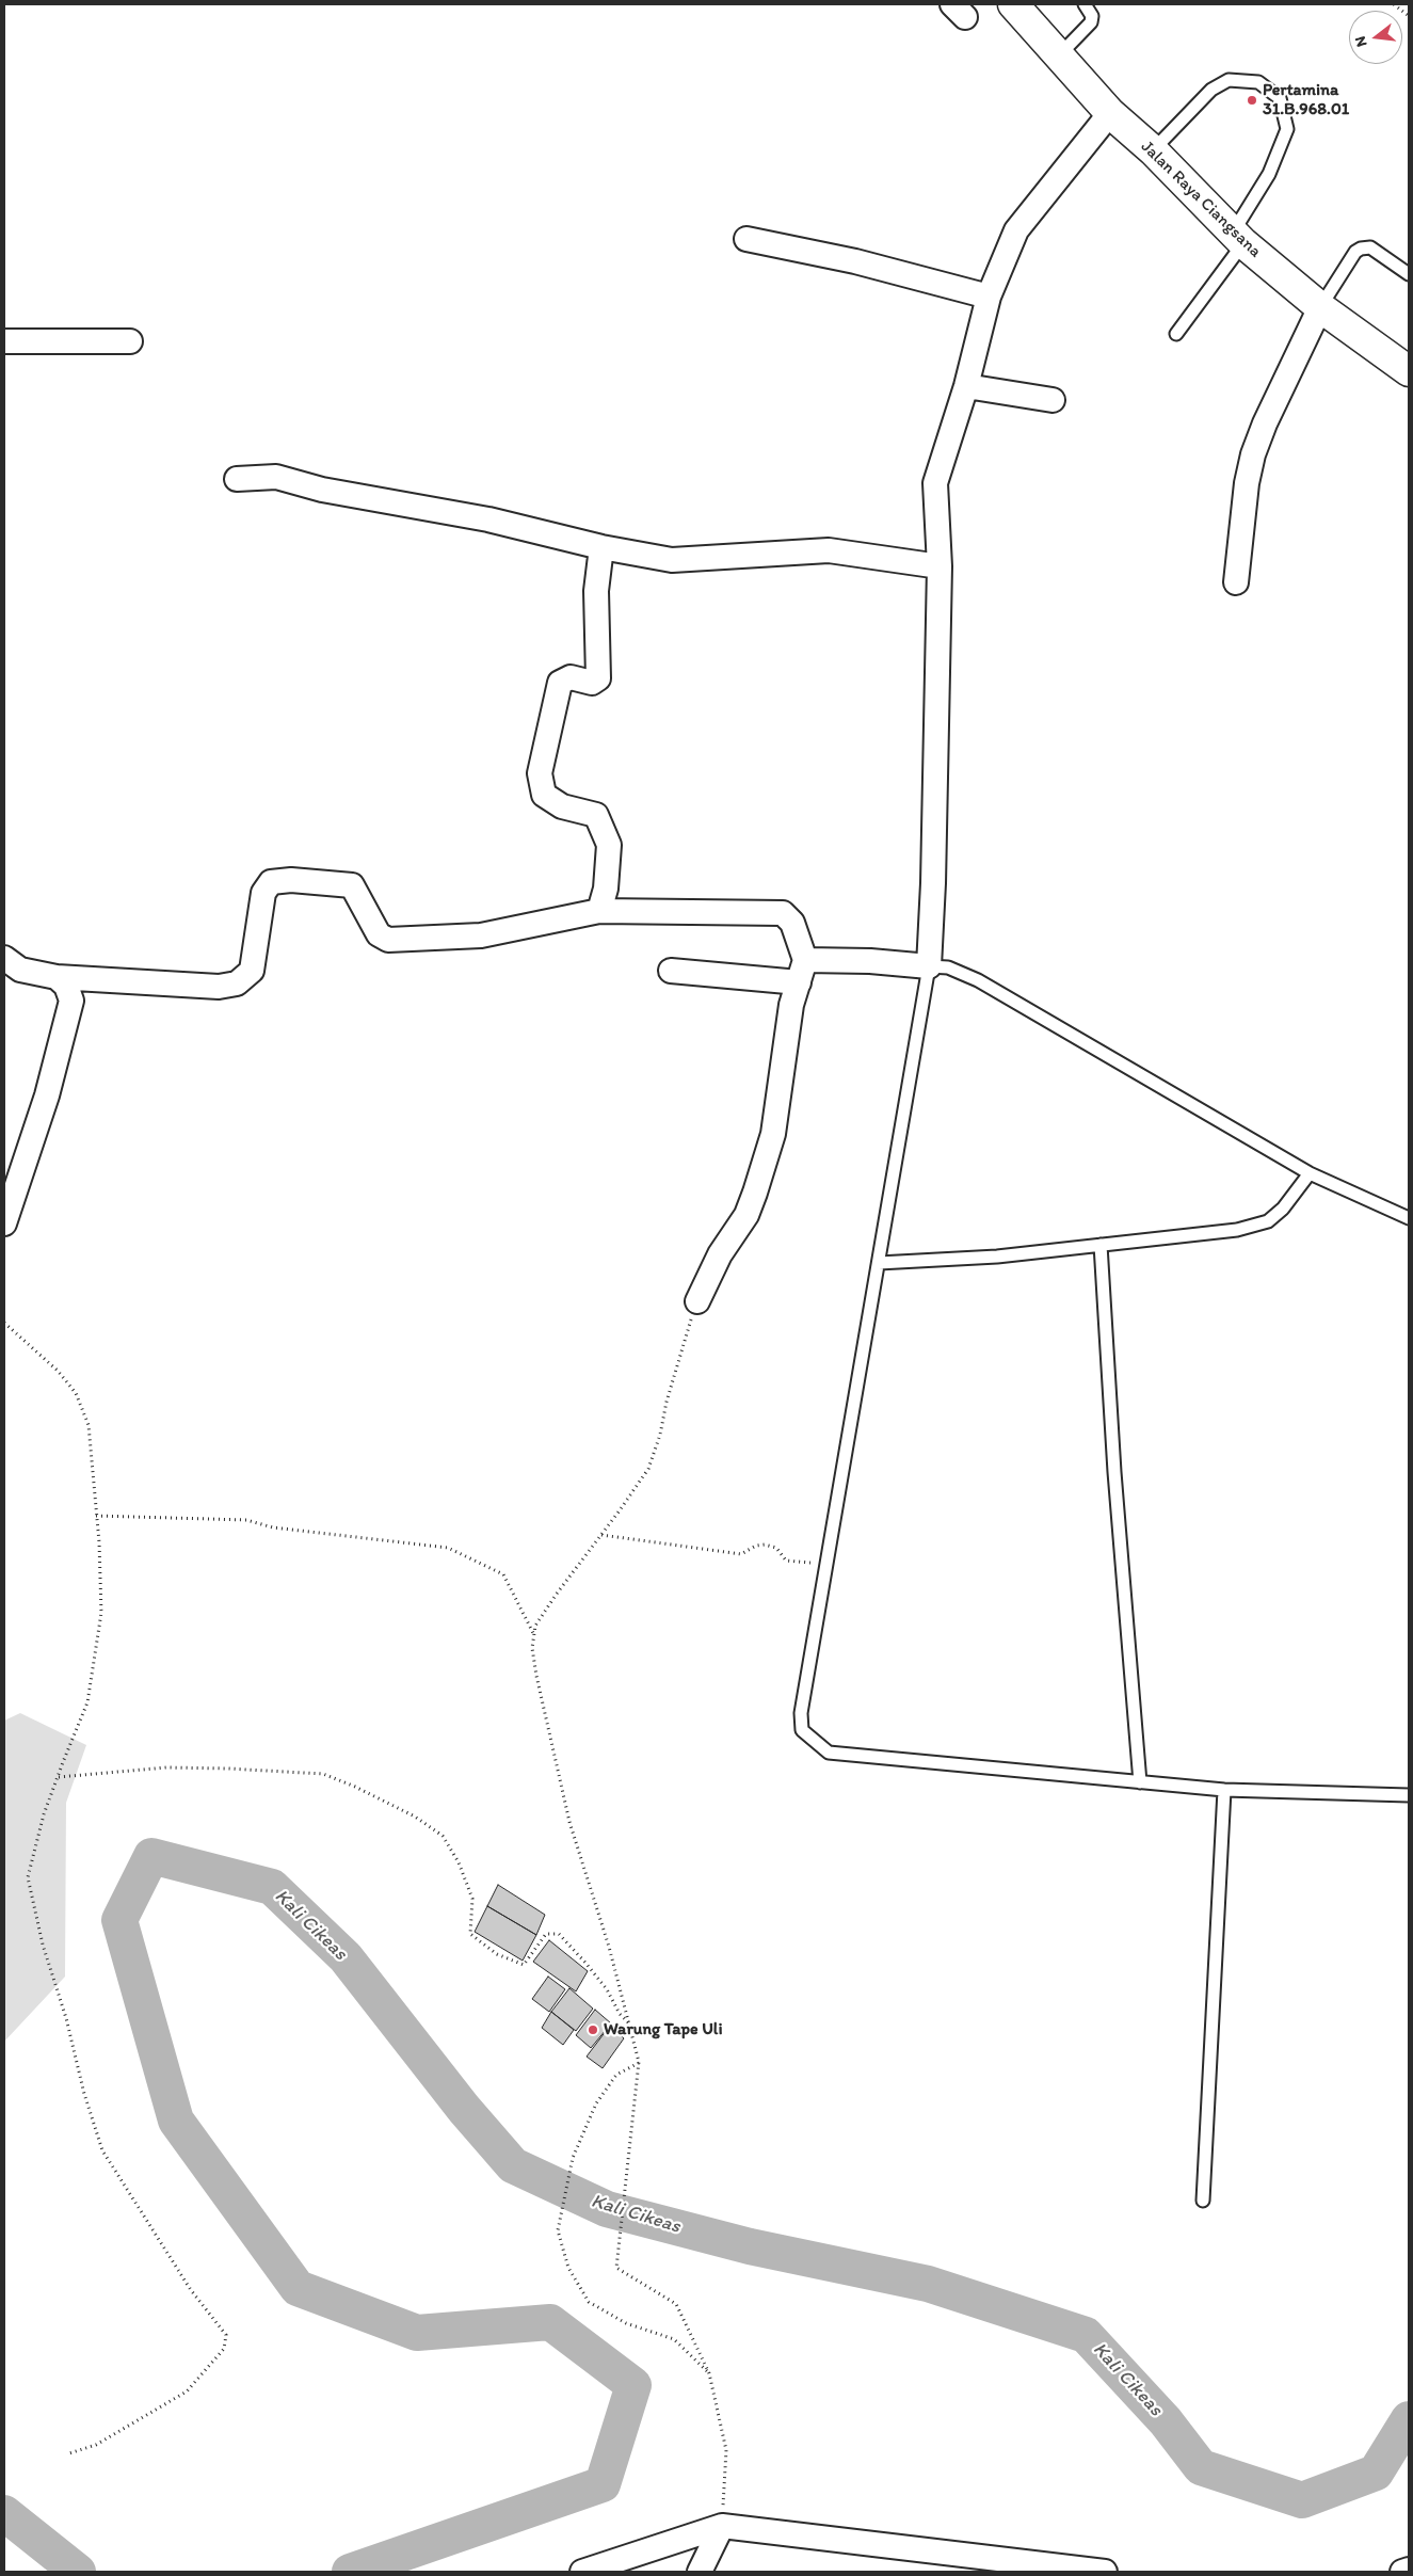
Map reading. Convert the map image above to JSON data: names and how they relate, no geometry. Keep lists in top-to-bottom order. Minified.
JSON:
{"streets":{"main road":["Jalan Raya Ciangsana"]},"water":["Kali Cikeas"],"places":["Pertamina 31.B.968.01","Warung Tape Uli"],"north":"left"}
